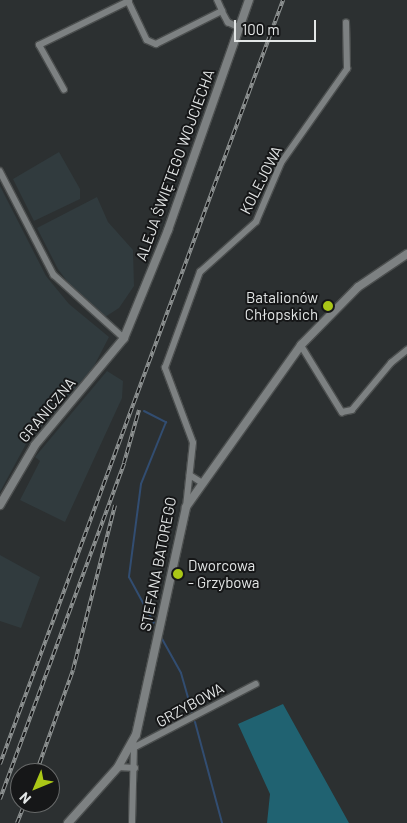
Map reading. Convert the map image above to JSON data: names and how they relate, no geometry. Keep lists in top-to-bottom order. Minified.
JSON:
{"streets":{"street":["ALEJA ŚWIĘTEGO WOJCIECHA","KOLEJOWA","GRANICZNA","STEFANA BATOREGO","GRZYBOWA"]},"crossings":[["ALEJA ŚWIĘTEGO WOJCIECHA","GRANICZNA"],["KOLEJOWA","STEFANA BATOREGO"],["STEFANA BATOREGO","GRZYBOWA"]],"places":["Batalionów Chłopskich","Dworcowa - Grzybowa"],"scale_bar":"100 m","north":"bottom left"}
